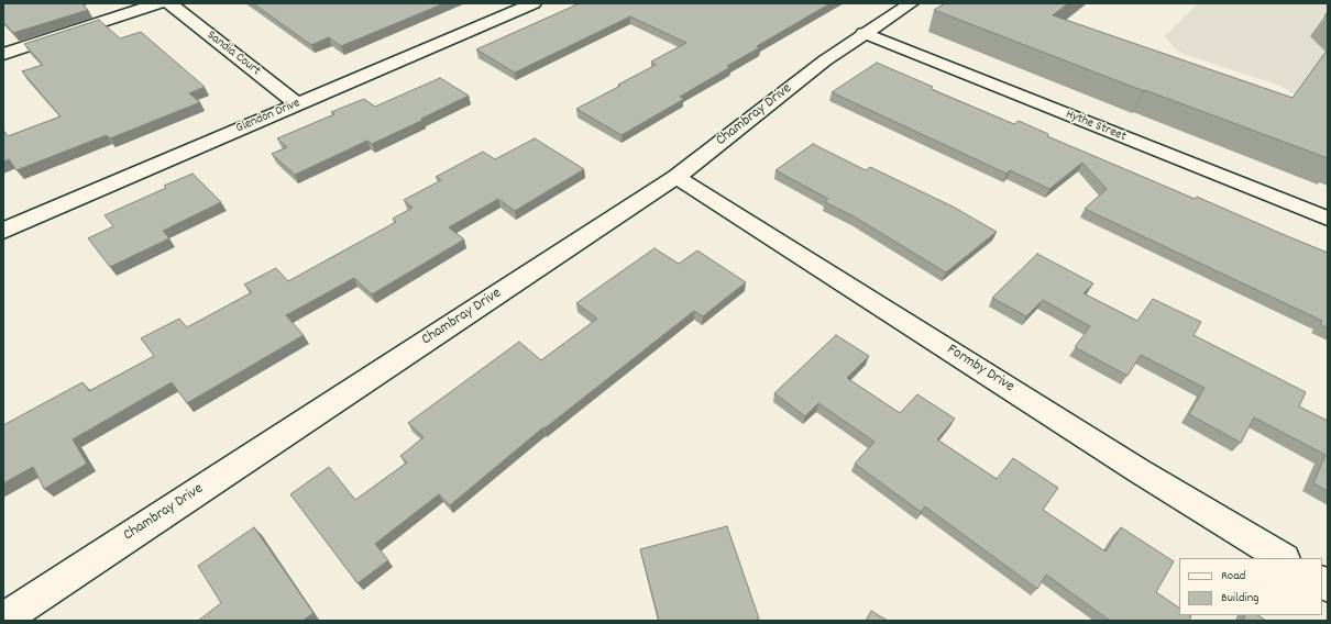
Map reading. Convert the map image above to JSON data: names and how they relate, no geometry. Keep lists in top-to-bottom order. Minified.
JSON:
{"streets":{"street":["Sandia Court","Chambray Drive","Glendon Drive","Hythe Street","Formby Drive"]},"crossings":[["Sandia Court","Glendon Drive"],["Chambray Drive","Hythe Street"],["Chambray Drive","Formby Drive"]],"legend":["Road","Building"]}
